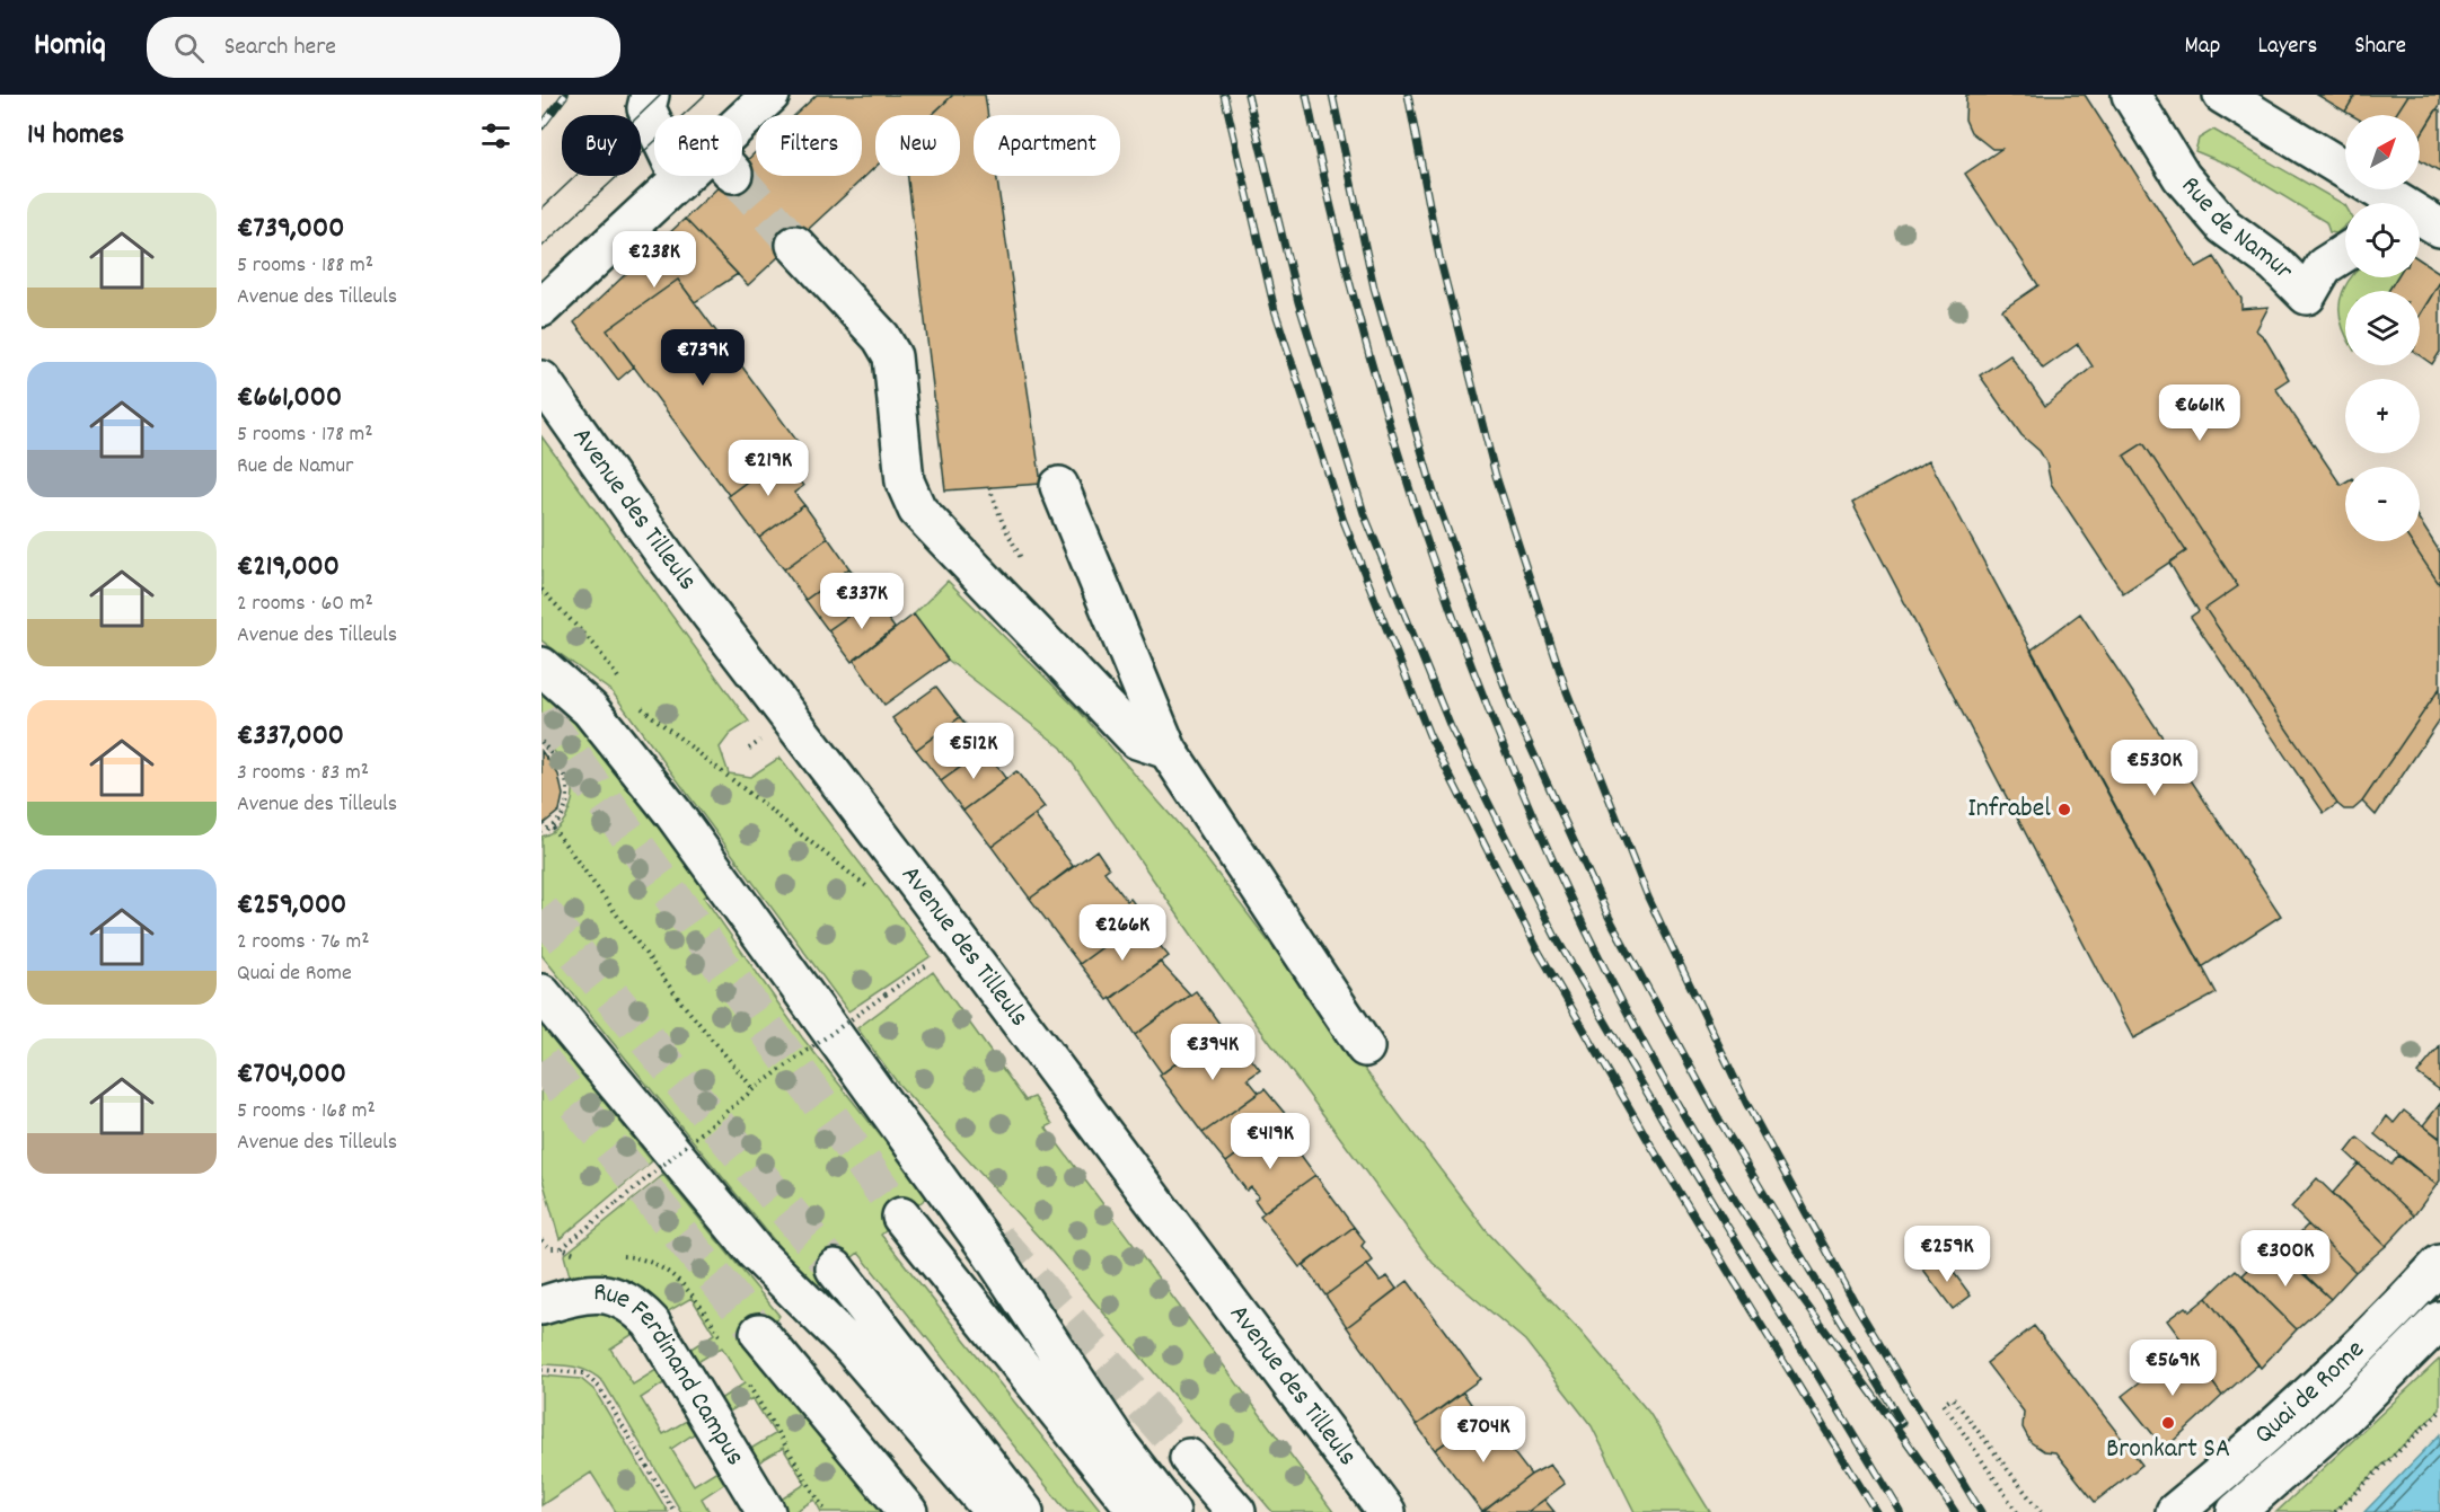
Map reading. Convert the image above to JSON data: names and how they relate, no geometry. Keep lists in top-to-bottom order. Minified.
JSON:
{"streets":{"main road":["Rue de Namur","Avenue des Tilleuls","Rue Ferdinand Campus","Quai de Rome"]},"places":["Infrabel","Bronkart SA"],"north":"top right","page":{"header":"Homiq","search":"Search here","nav":["Map","Layers","Share"],"heading":"14 homes","map_buttons":["+","−"],"chip":["Buy","Rent","Filters","New","Apartment"],"list":[{"name":"€739,000","note":"5 rooms · 188 m² · Avenue des Tilleuls"},{"name":"€661,000","note":"5 rooms · 178 m² · Rue de Namur"},{"name":"€219,000","note":"2 rooms · 60 m² · Avenue des Tilleuls"},{"name":"€337,000","note":"3 rooms · 83 m² · Avenue des Tilleuls"},{"name":"€259,000","note":"2 rooms · 76 m² · Quai de Rome"},{"name":"€704,000","note":"5 rooms · 168 m² · Avenue des Tilleuls"}],"price":["€238K","€739K","€661K","€219K","€337K","€512K","€530K","€266K","€394K","€419K","€259K","€300K","€569K","€704K"]}}
